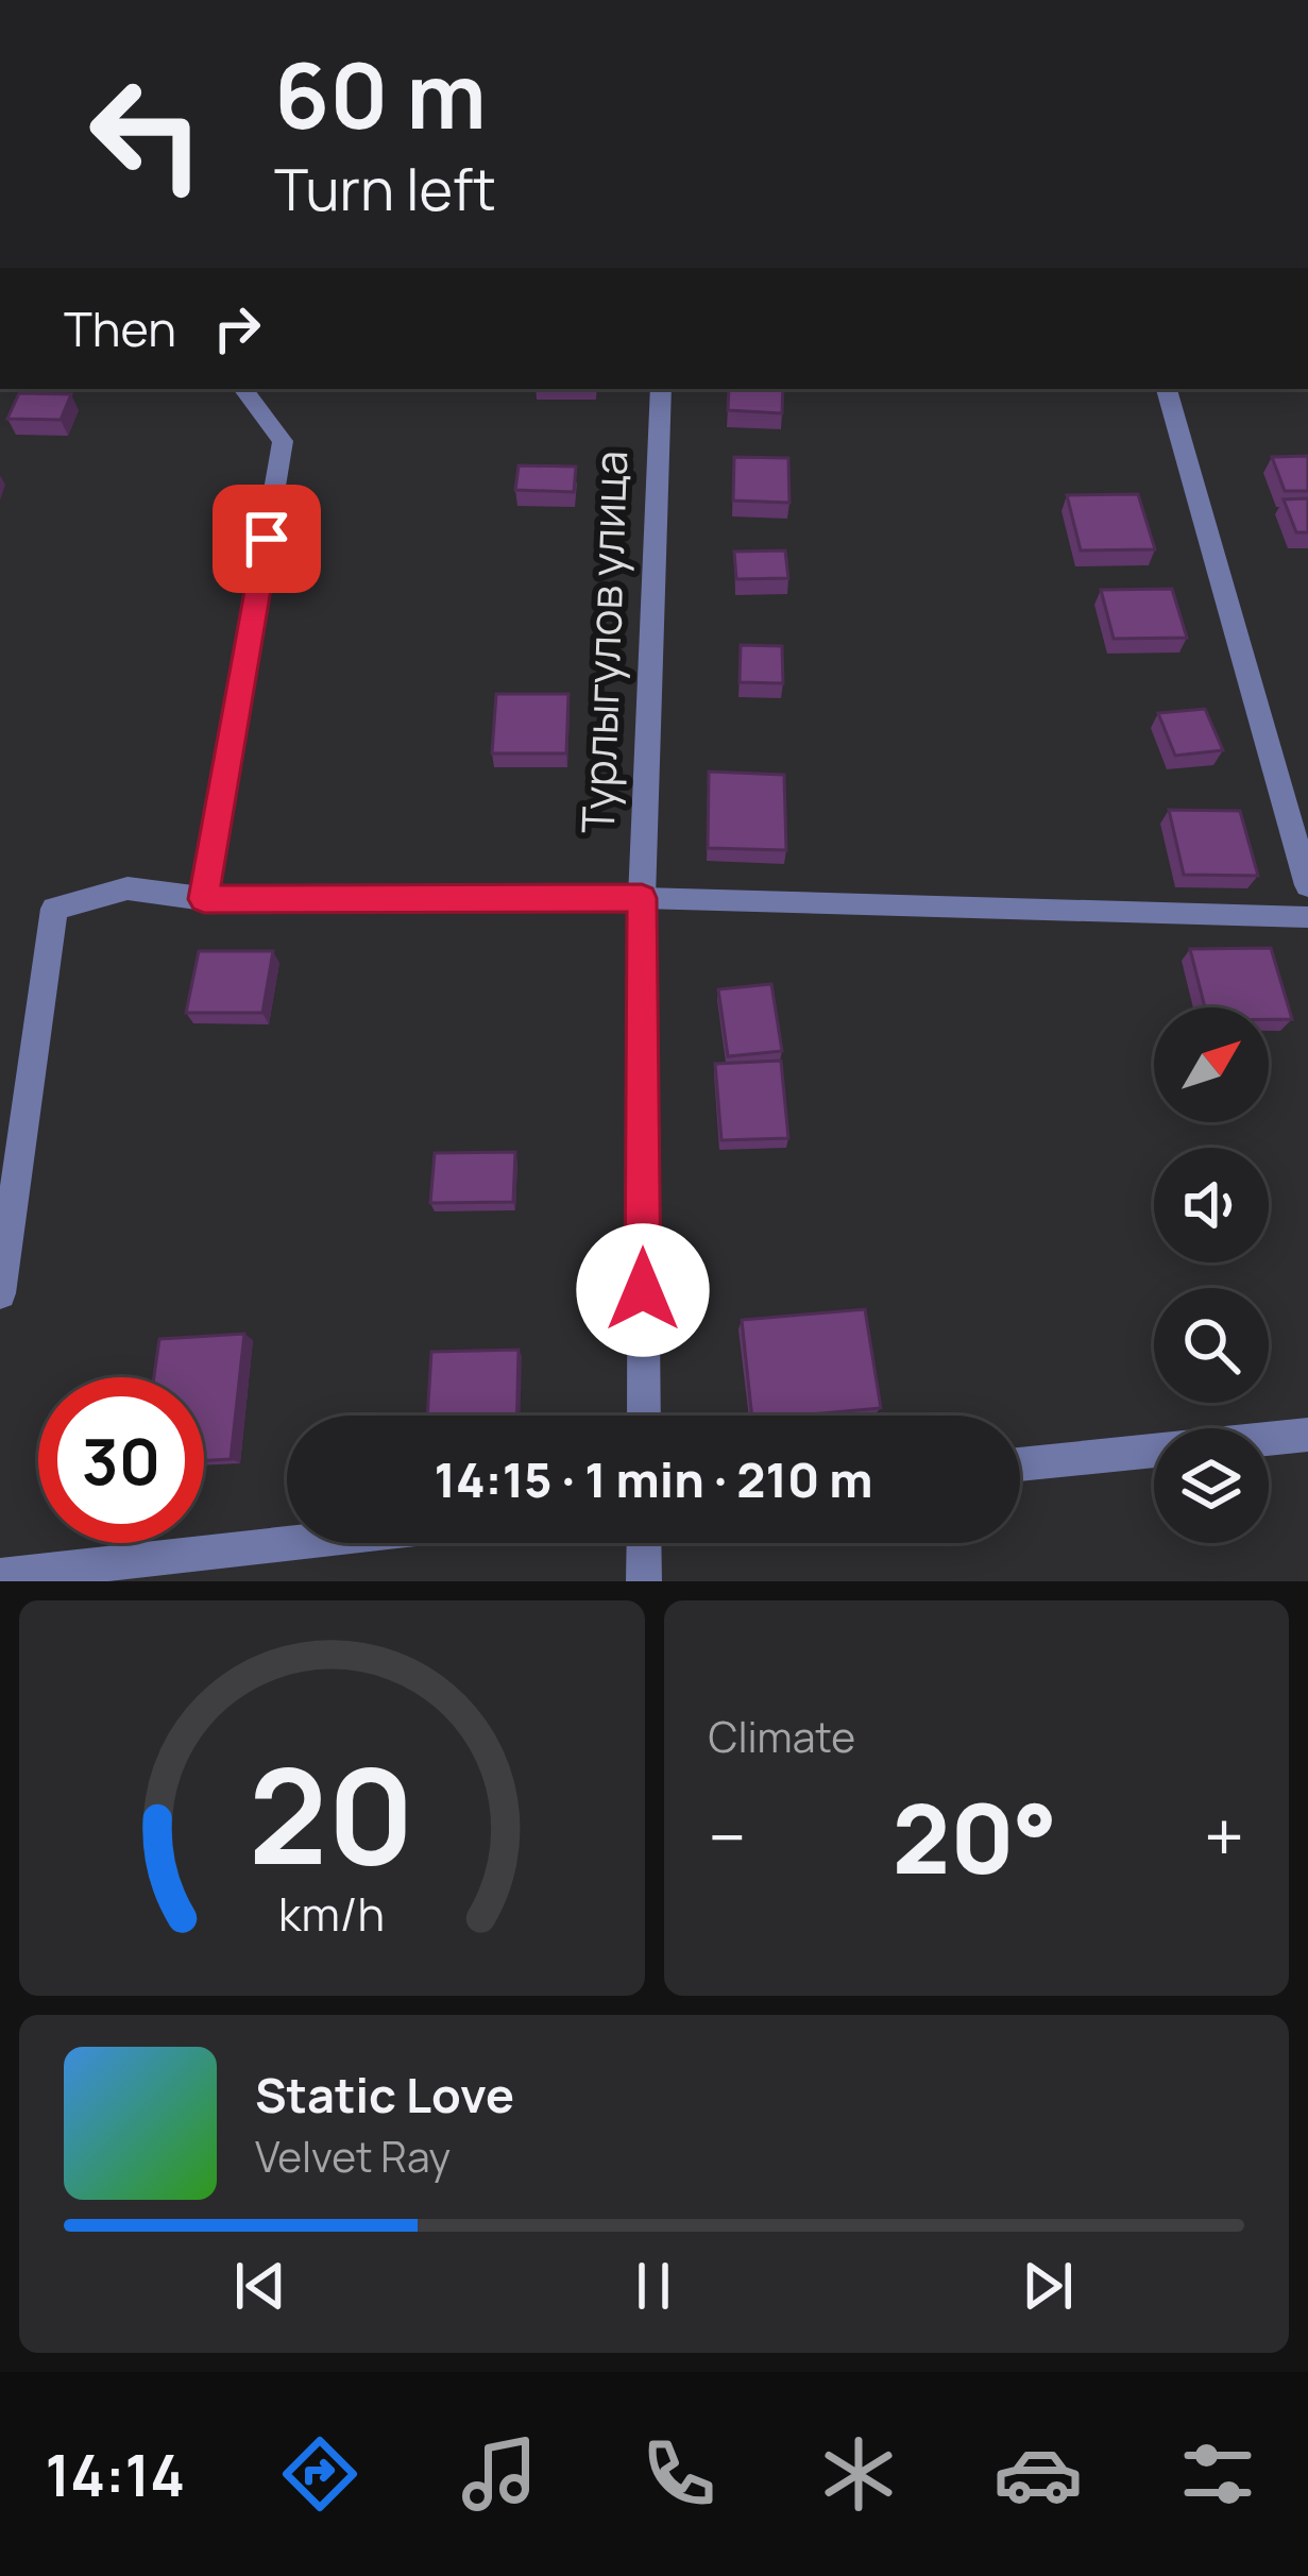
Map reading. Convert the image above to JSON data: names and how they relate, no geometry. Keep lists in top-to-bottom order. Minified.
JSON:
{"streets":{"street":["Турлыгулов улица"]},"north":"top right","page":{"turn":["60 m","Turn left"],"then":"Then","limit":"30","trip":"14:15 · 1 min · 210 m","tile":"Climate","heat":["−","20°","+"],"song":["Static Love","Velvet Ray"],"tabs":"14:14","gauge":["20","km/h"]}}
